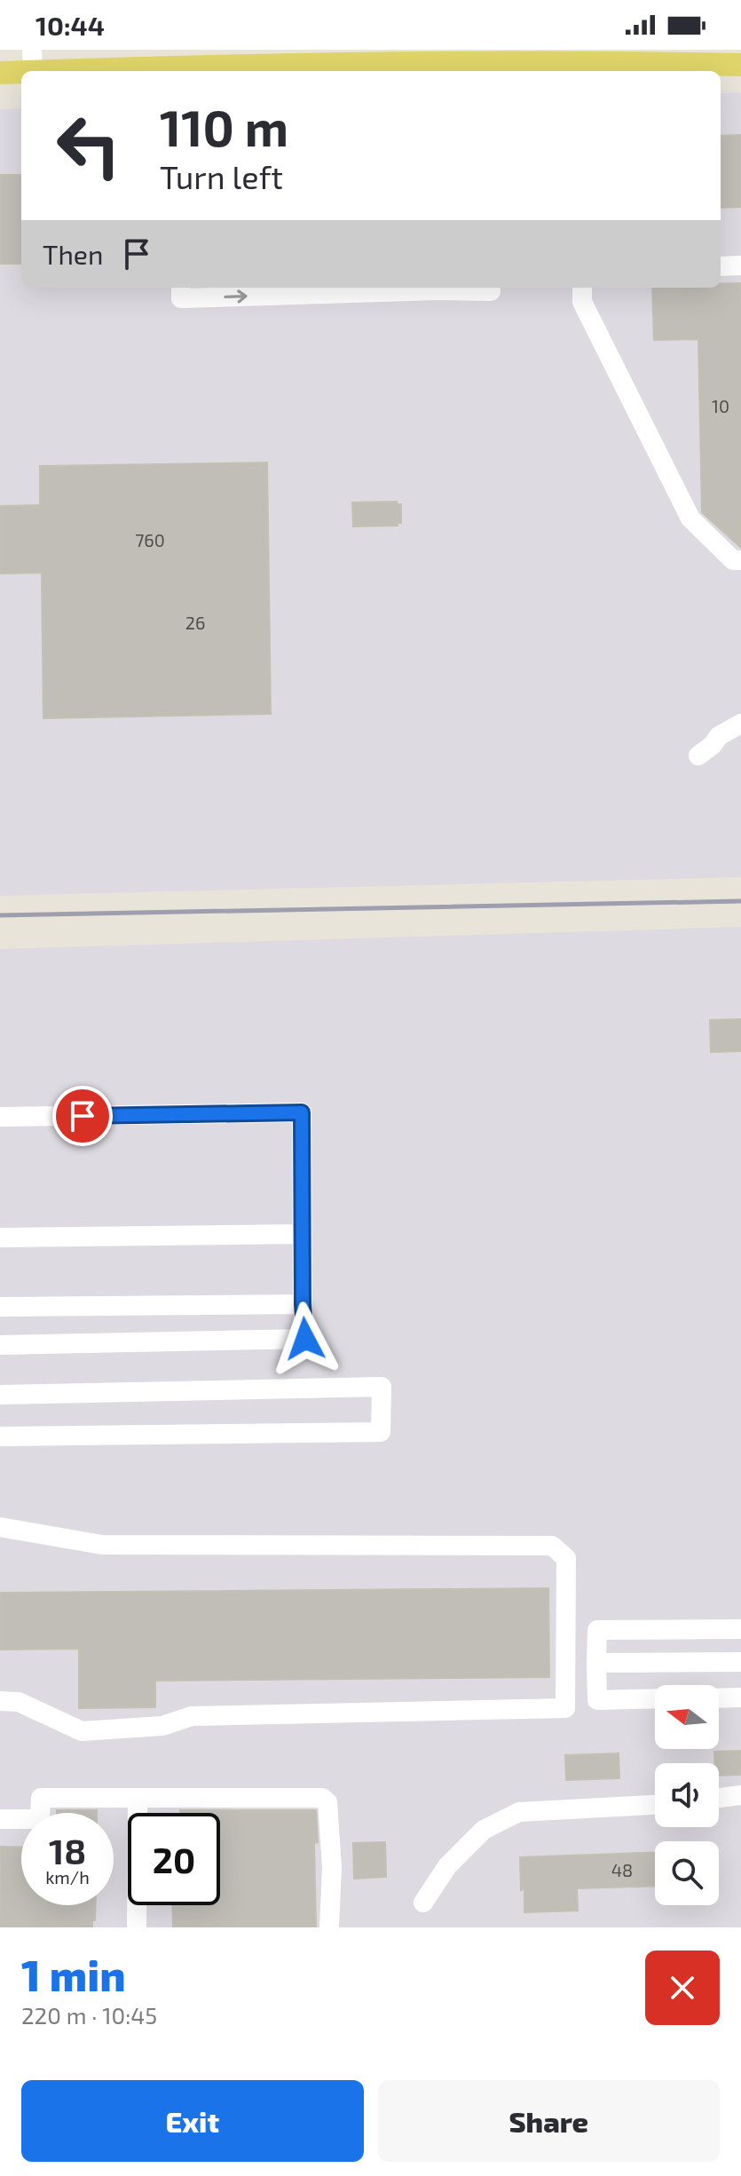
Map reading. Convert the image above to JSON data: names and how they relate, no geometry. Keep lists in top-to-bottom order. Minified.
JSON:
{"house_numbers":["10","760","26","48"],"north":"left","page":{"status":"10:44","turn":["110 m","Turn left"],"then":"Then","speed":"18 km/h","limit":"20","heading":["1 min","220 m · 10:45"],"buttons":["Exit","Share"]}}
